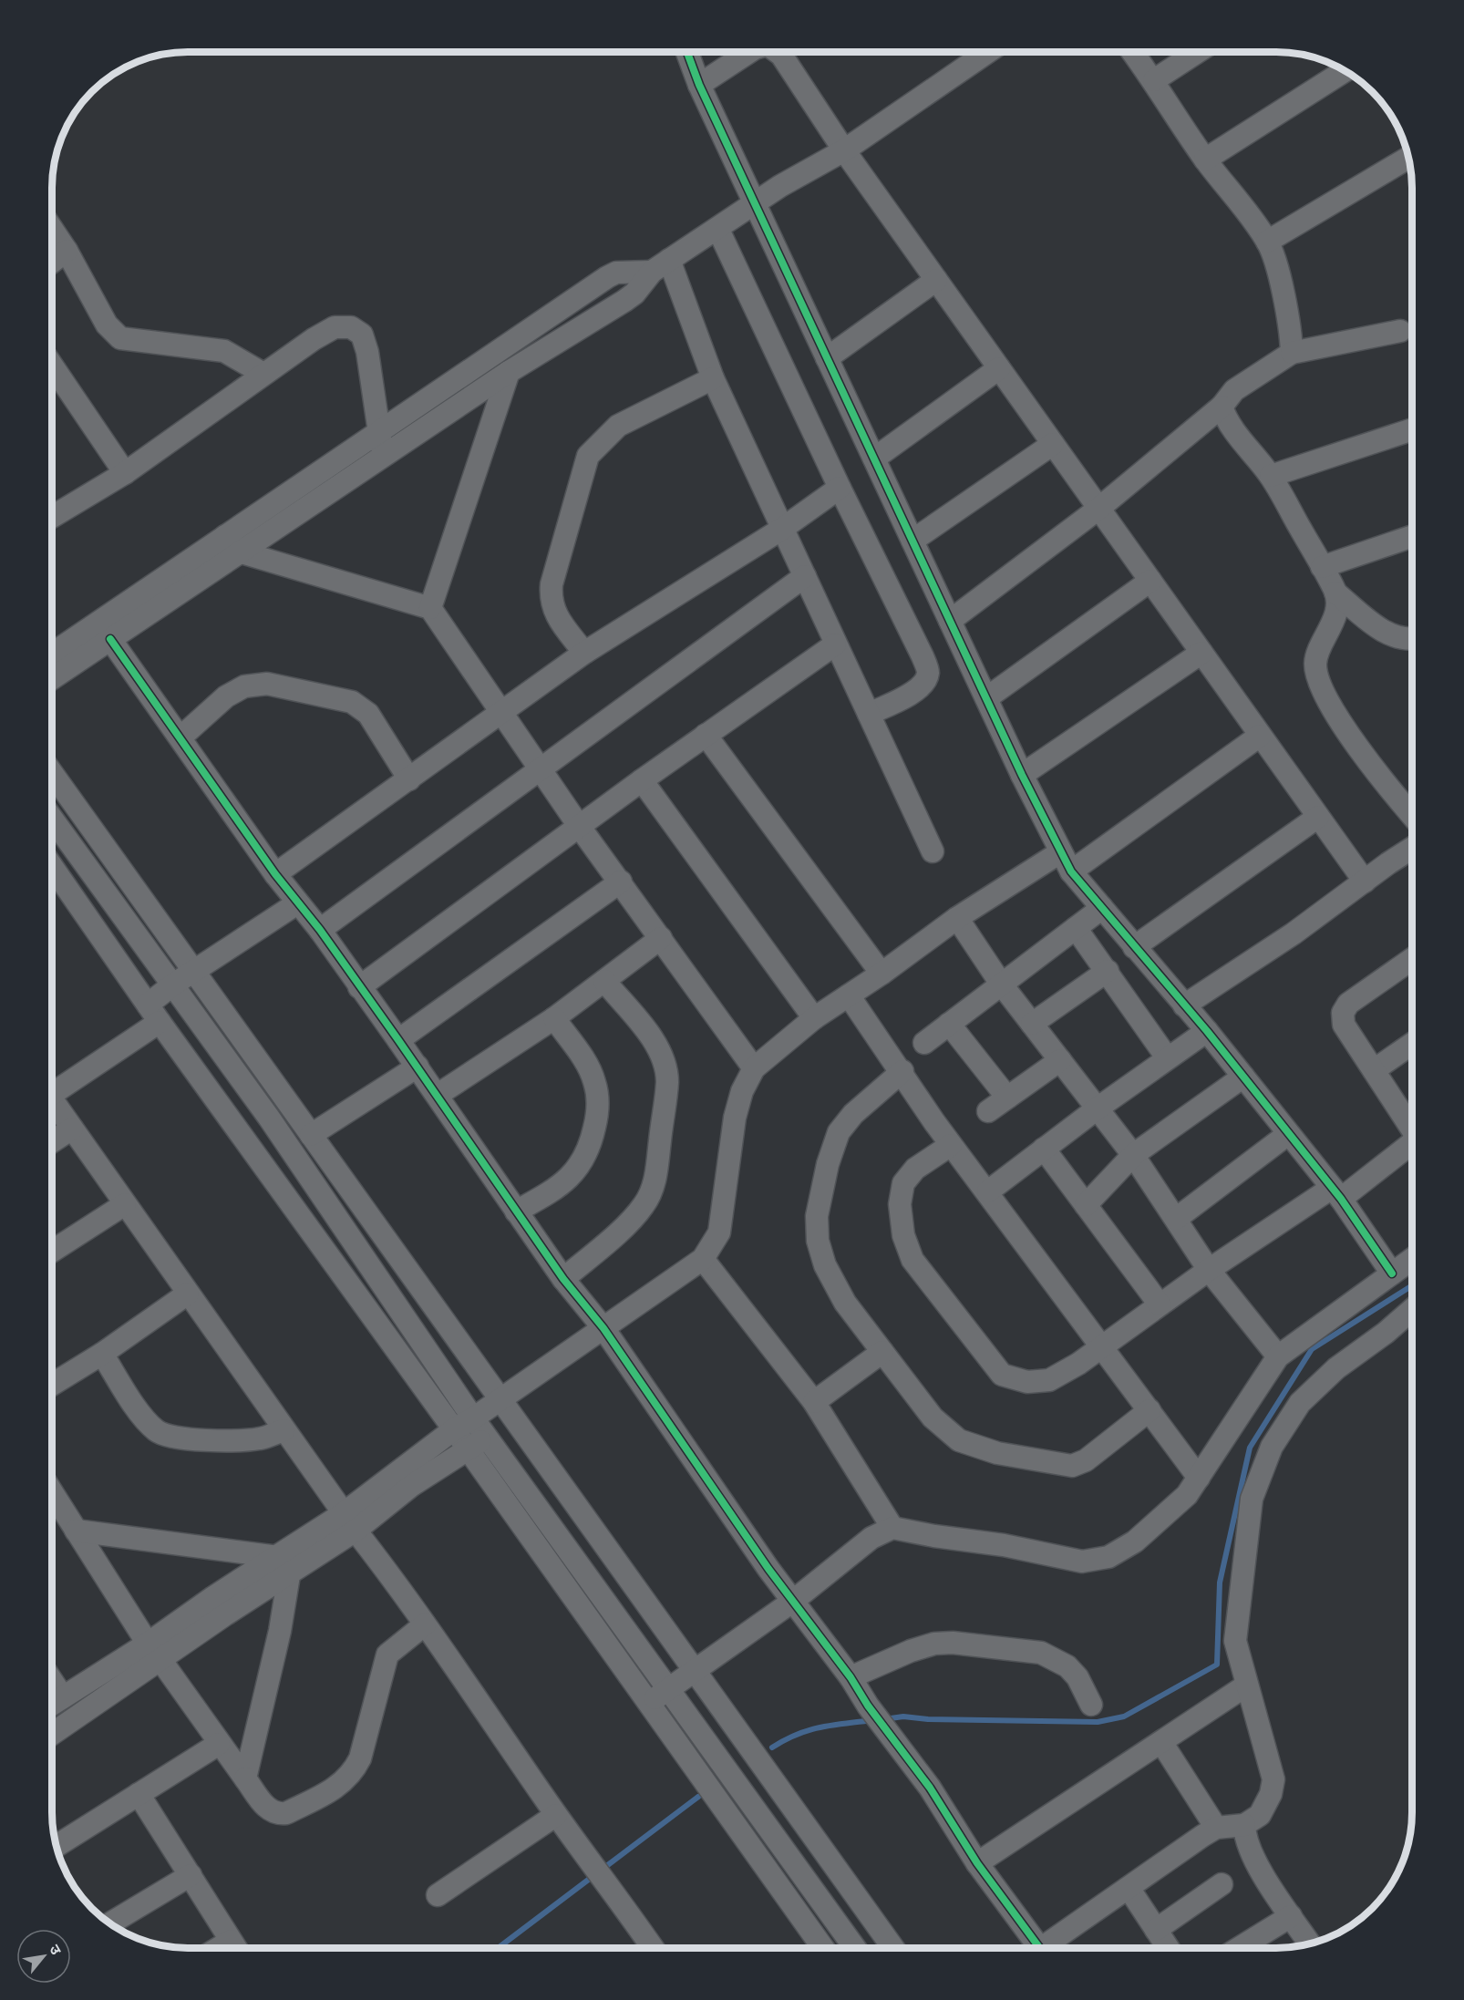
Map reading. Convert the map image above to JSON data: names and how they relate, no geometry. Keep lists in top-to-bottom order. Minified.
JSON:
{"north":"top right"}
